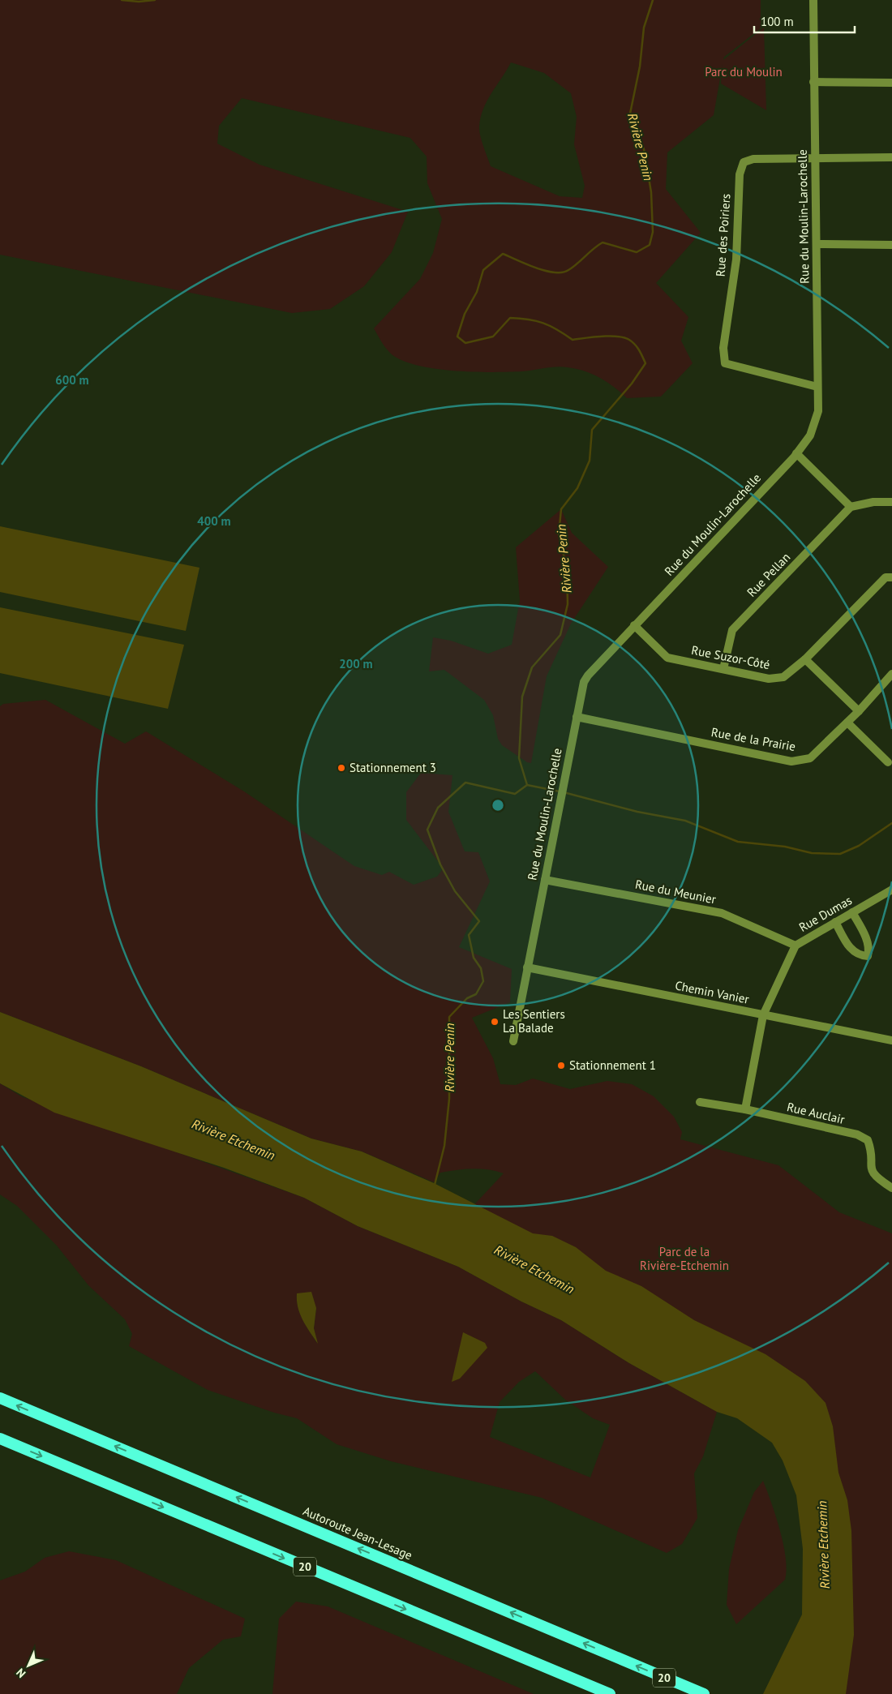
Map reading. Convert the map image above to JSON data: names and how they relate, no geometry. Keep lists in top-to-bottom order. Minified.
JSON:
{"streets":{"highway":["Autoroute Jean-Lesage","20"],"street":["Rue du Moulin-Larochelle","Rue des Poiriers","Rue Pellan","Rue Suzor-Côté","Rue de la Prairie","Rue du Meunier","Rue Dumas","Chemin Vanier","Rue Auclair"]},"crossings":[["Rue du Moulin-Larochelle","Rue des Poiriers"],["Rue du Moulin-Larochelle","Rue Suzor-Côté"],["Rue du Moulin-Larochelle","Rue de la Prairie"],["Rue du Moulin-Larochelle","Rue du Meunier"],["Rue du Moulin-Larochelle","Chemin Vanier"],["Rue Pellan","Rue Suzor-Côté"],["Rue du Meunier","Rue Dumas"],["Rue Dumas","Chemin Vanier"],["Rue Dumas","Rue Auclair"]],"water":["Rivière Penin","Rivière Etchemin"],"parks":["Parc du Moulin","Parc de la Rivière-Etchemin"],"places":["Stationnement 3","Les Sentiers La Balade","Stationnement 1"],"scale_bar":"100 m","north":"bottom left","rings":["600 m","400 m","200 m"]}
